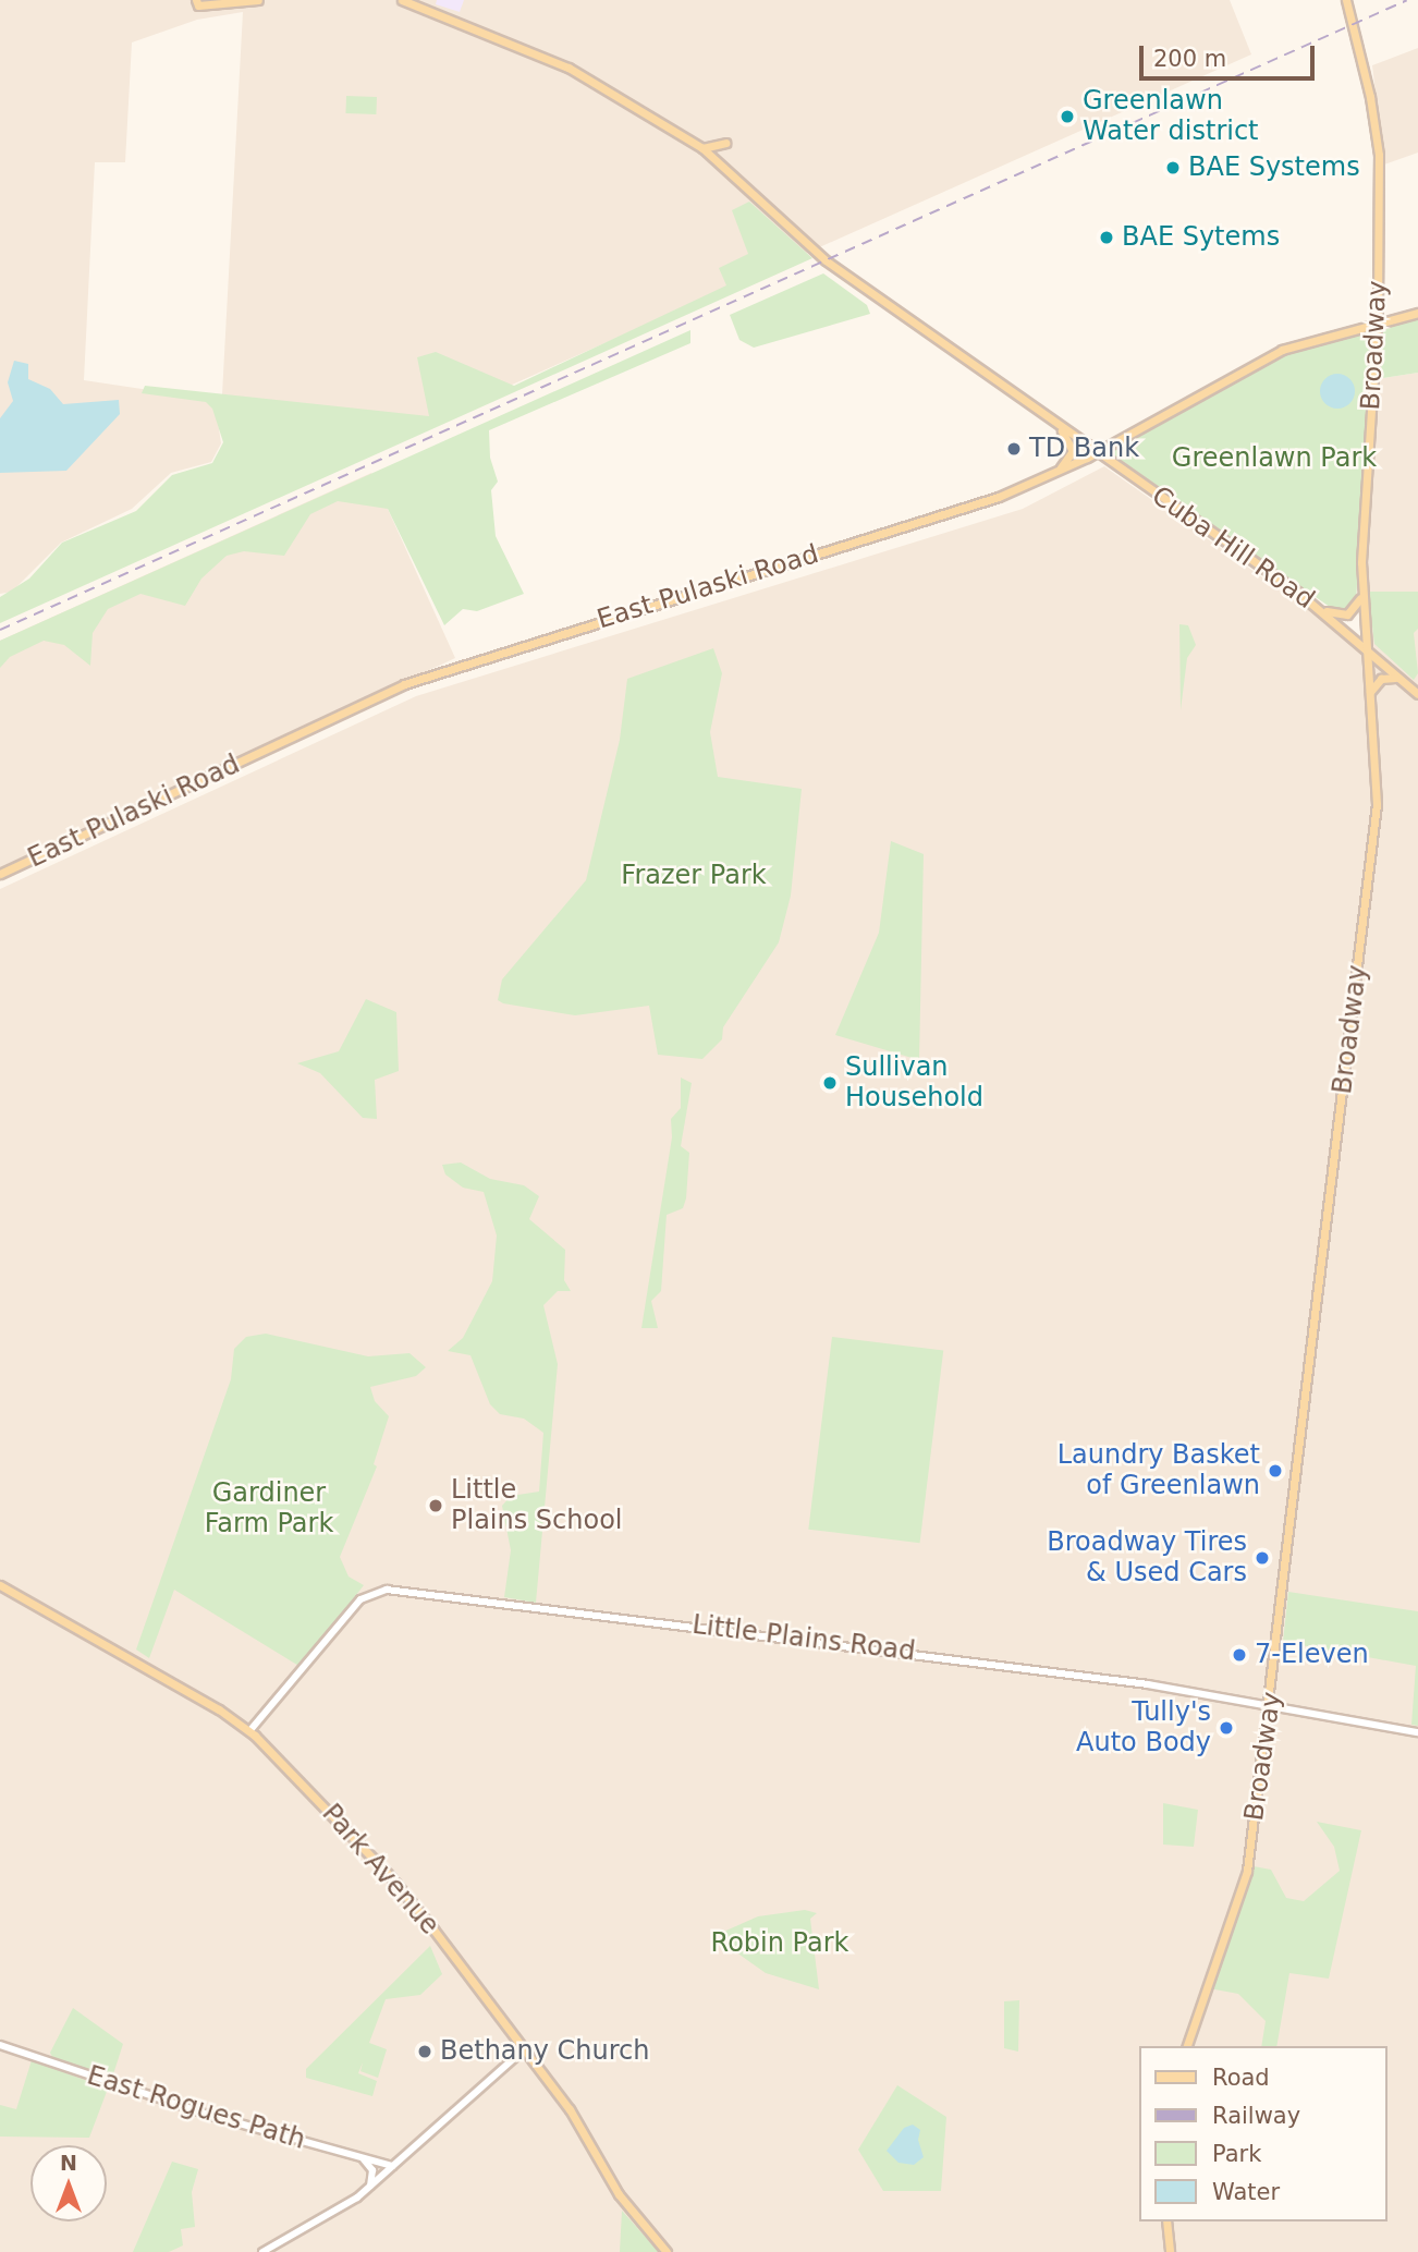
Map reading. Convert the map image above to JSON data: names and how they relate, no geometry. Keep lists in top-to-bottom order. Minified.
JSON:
{"streets":{"main road":["Broadway","Cuba Hill Road","East Pulaski Road","Park Avenue"],"street":["Little Plains Road","East Rogues Path"]},"crossings":[["Broadway","Cuba Hill Road"],["Broadway","East Pulaski Road"],["Broadway","Little Plains Road"],["Cuba Hill Road","East Pulaski Road"],["Little Plains Road","Park Avenue"]],"parks":["Greenlawn Park","Frazer Park","Gardiner Farm Park","Robin Park"],"places":["Greenlawn Water district","BAE Systems","BAE Sytems","TD Bank","Sullivan Household","Laundry Basket of Greenlawn","Little Plains School","Broadway Tires & Used Cars","7-Eleven","Tully's Auto Body","Bethany Church"],"legend":["Road","Railway","Park","Water"],"scale_bar":"200 m","north":"top"}
